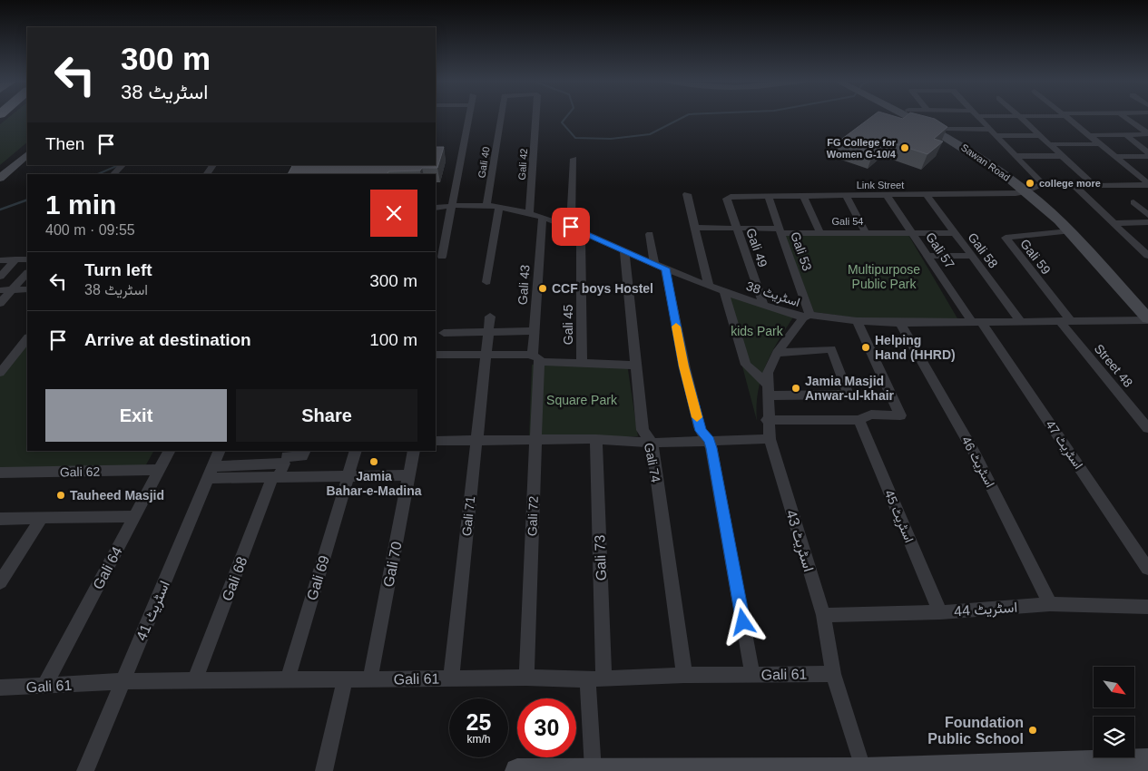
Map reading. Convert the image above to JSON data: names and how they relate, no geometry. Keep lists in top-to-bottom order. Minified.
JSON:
{"streets":{"main road":["Sawan Road"],"street":["Gali 40","Gali 42","Link Street","Gali 54","Gali 49","Gali 57","Gali 58","Gali 53","Gali 59","Gali 43","اسٹریٹ 38","Gali 45","Street 48","اسٹریٹ 47","اسٹریٹ 46","Gali 74","Gali 62","Gali 71","Gali 72","اسٹریٹ 45","اسٹریٹ 43","Gali 73","Gali 70","Gali 64","Gali 69","Gali 68","اسٹریٹ 44","اسٹریٹ 41","Gali 61"]},"crossings":[["Gali 40","اسٹریٹ 38"],["Sawan Road","Link Street"],["Sawan Road","Gali 59"],["Sawan Road","اسٹریٹ 38"],["Gali 42","اسٹریٹ 38"],["Link Street","Gali 49"],["Link Street","Gali 57"],["Link Street","Gali 58"],["Link Street","Gali 53"],["Gali 54","Gali 49"],["Gali 54","Gali 57"],["Gali 54","Gali 58"],["Gali 54","Gali 53"],["Gali 49","اسٹریٹ 38"],["Gali 57","اسٹریٹ 38"],["Gali 57","اسٹریٹ 47"],["Gali 58","اسٹریٹ 38"],["Gali 53","اسٹریٹ 38"],["Gali 53","اسٹریٹ 43"],["Gali 59","اسٹریٹ 38"],["Gali 59","Street 48"],["Gali 43","اسٹریٹ 38"],["Gali 43","Gali 72"],["اسٹریٹ 38","Gali 45"],["اسٹریٹ 38","Street 48"],["اسٹریٹ 38","اسٹریٹ 47"],["اسٹریٹ 38","اسٹریٹ 46"],["اسٹریٹ 38","Gali 74"],["اسٹریٹ 38","اسٹریٹ 43"],["اسٹریٹ 46","اسٹریٹ 44"],["Gali 74","Gali 61"],["Gali 62","Gali 64"],["Gali 71","Gali 61"],["Gali 72","Gali 61"],["اسٹریٹ 45","اسٹریٹ 44"],["اسٹریٹ 43","اسٹریٹ 44"],["اسٹریٹ 43","Gali 61"],["Gali 73","Gali 61"],["Gali 70","Gali 61"],["Gali 64","Gali 61"],["Gali 69","Gali 61"],["Gali 68","Gali 61"],["اسٹریٹ 41","Gali 61"]],"parks":["Multipurpose Public Park","kids Park","Square Park"],"places":["FG College for Women G-10/4","college more","CCF boys Hostel","Helping Hand (HHRD)","Jamia Masjid Anwar-ul-khair","Jamia Bahar-e-Madina","Tauheed Masjid","Foundation Public School"],"north":"bottom right","page":{"turn":["300 m","اسٹریٹ 38"],"then":"Then","heading":["1 min","400 m · 09:55"],"list":[{"name":"Turn left","note":"اسٹریٹ 38","value":"300 m"},{"name":"Arrive at destination","value":"100 m"}],"buttons":["Exit","Share"],"speed":"25 km/h","limit":"30"}}
